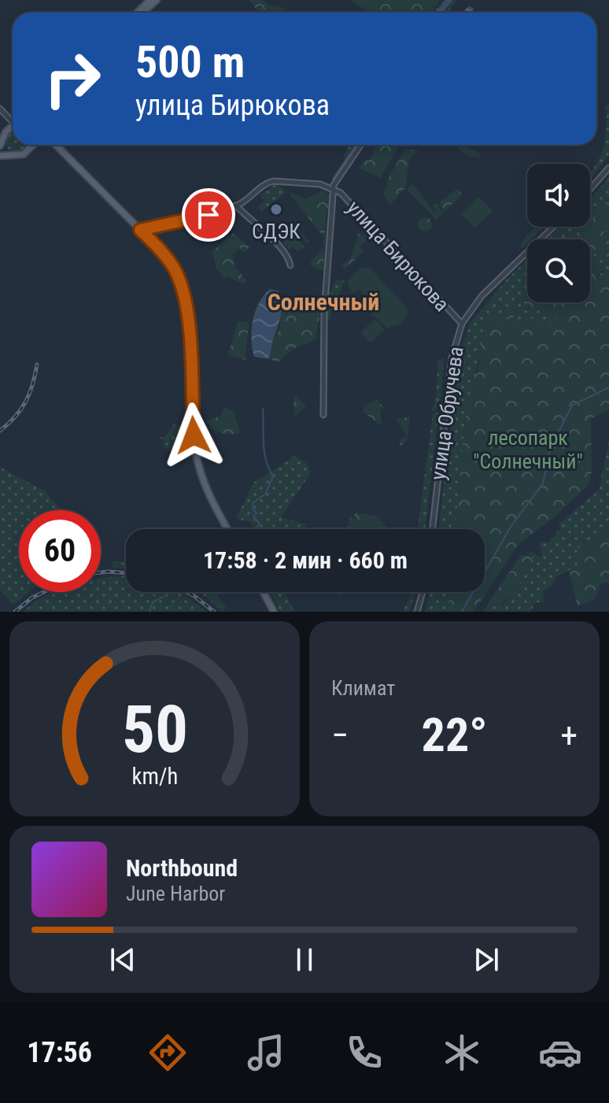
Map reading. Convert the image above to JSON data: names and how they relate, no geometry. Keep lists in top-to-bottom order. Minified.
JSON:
{"streets":{"street":["улица Бирюкова","улица Обручева"]},"crossings":[["улица Бирюкова","улица Обручева"]],"districts":["Солнечный"],"parks":["лесопарк \"Солнечный\""],"places":["СДЭК"],"page":{"turn":["500 m","улица Бирюкова"],"limit":"60","trip":"17:58 · 2 мин · 660 m","tile":"Климат","heat":["−","22°","+"],"song":["Northbound","June Harbor"],"tabs":"17:56","gauge":["50","km/h"]}}
